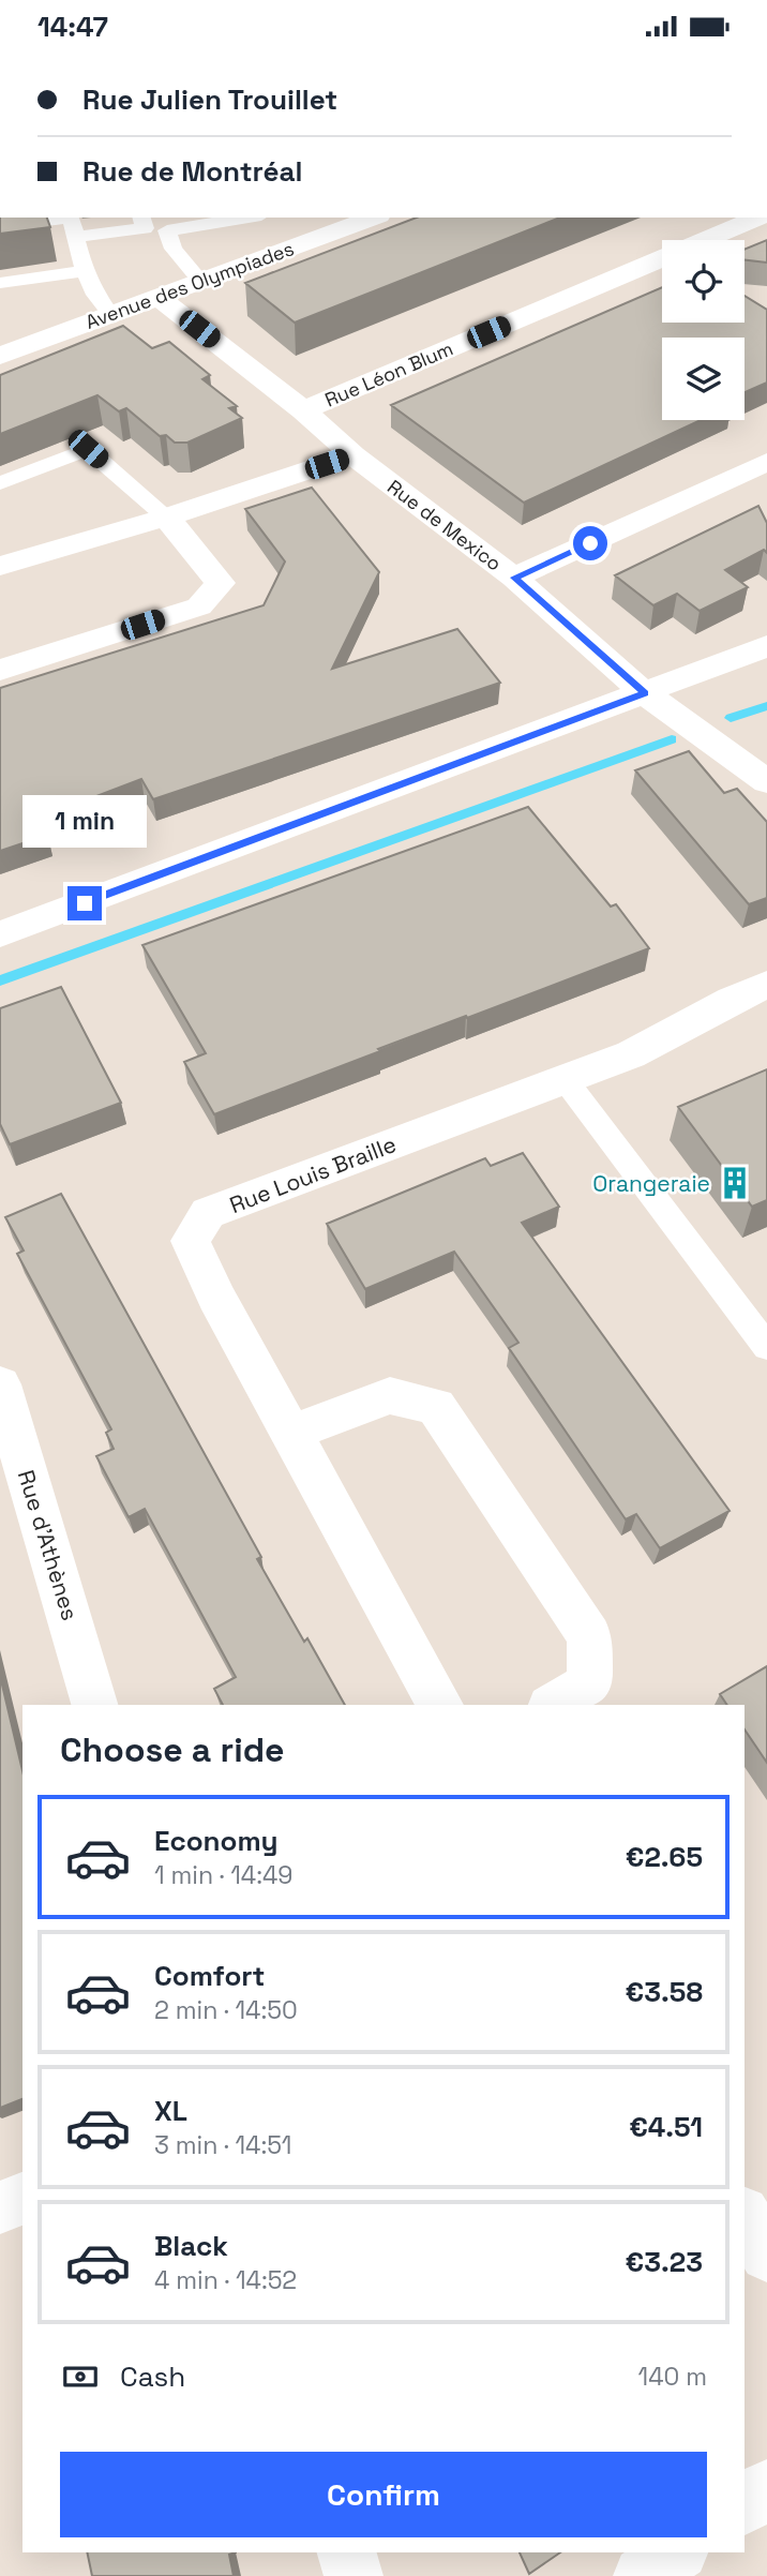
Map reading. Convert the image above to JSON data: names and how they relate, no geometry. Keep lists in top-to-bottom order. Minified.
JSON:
{"streets":{"street":["Avenue des Olympiades","Rue Léon Blum","Rue de Mexico","Rue Louis Braille","Rue d'Athènes"]},"crossings":[["Avenue des Olympiades","Rue de Mexico"],["Rue Léon Blum","Rue de Mexico"]],"places":{"building":["Orangeraie"]},"page":{"status":"14:47","banner":["Rue Julien Trouillet","Rue de Montréal"],"bubble":"1 min","heading":"Choose a ride","list":[{"name":"Economy","note":"1 min · 14:49","value":"€2.65"},{"name":"Comfort","note":"2 min · 14:50","value":"€3.58"},{"name":"XL","note":"3 min · 14:51","value":"€4.51"},{"name":"Black","note":"4 min · 14:52","value":"€3.23"}],"pay":["Cash","140 m"],"buttons":"Confirm"}}
